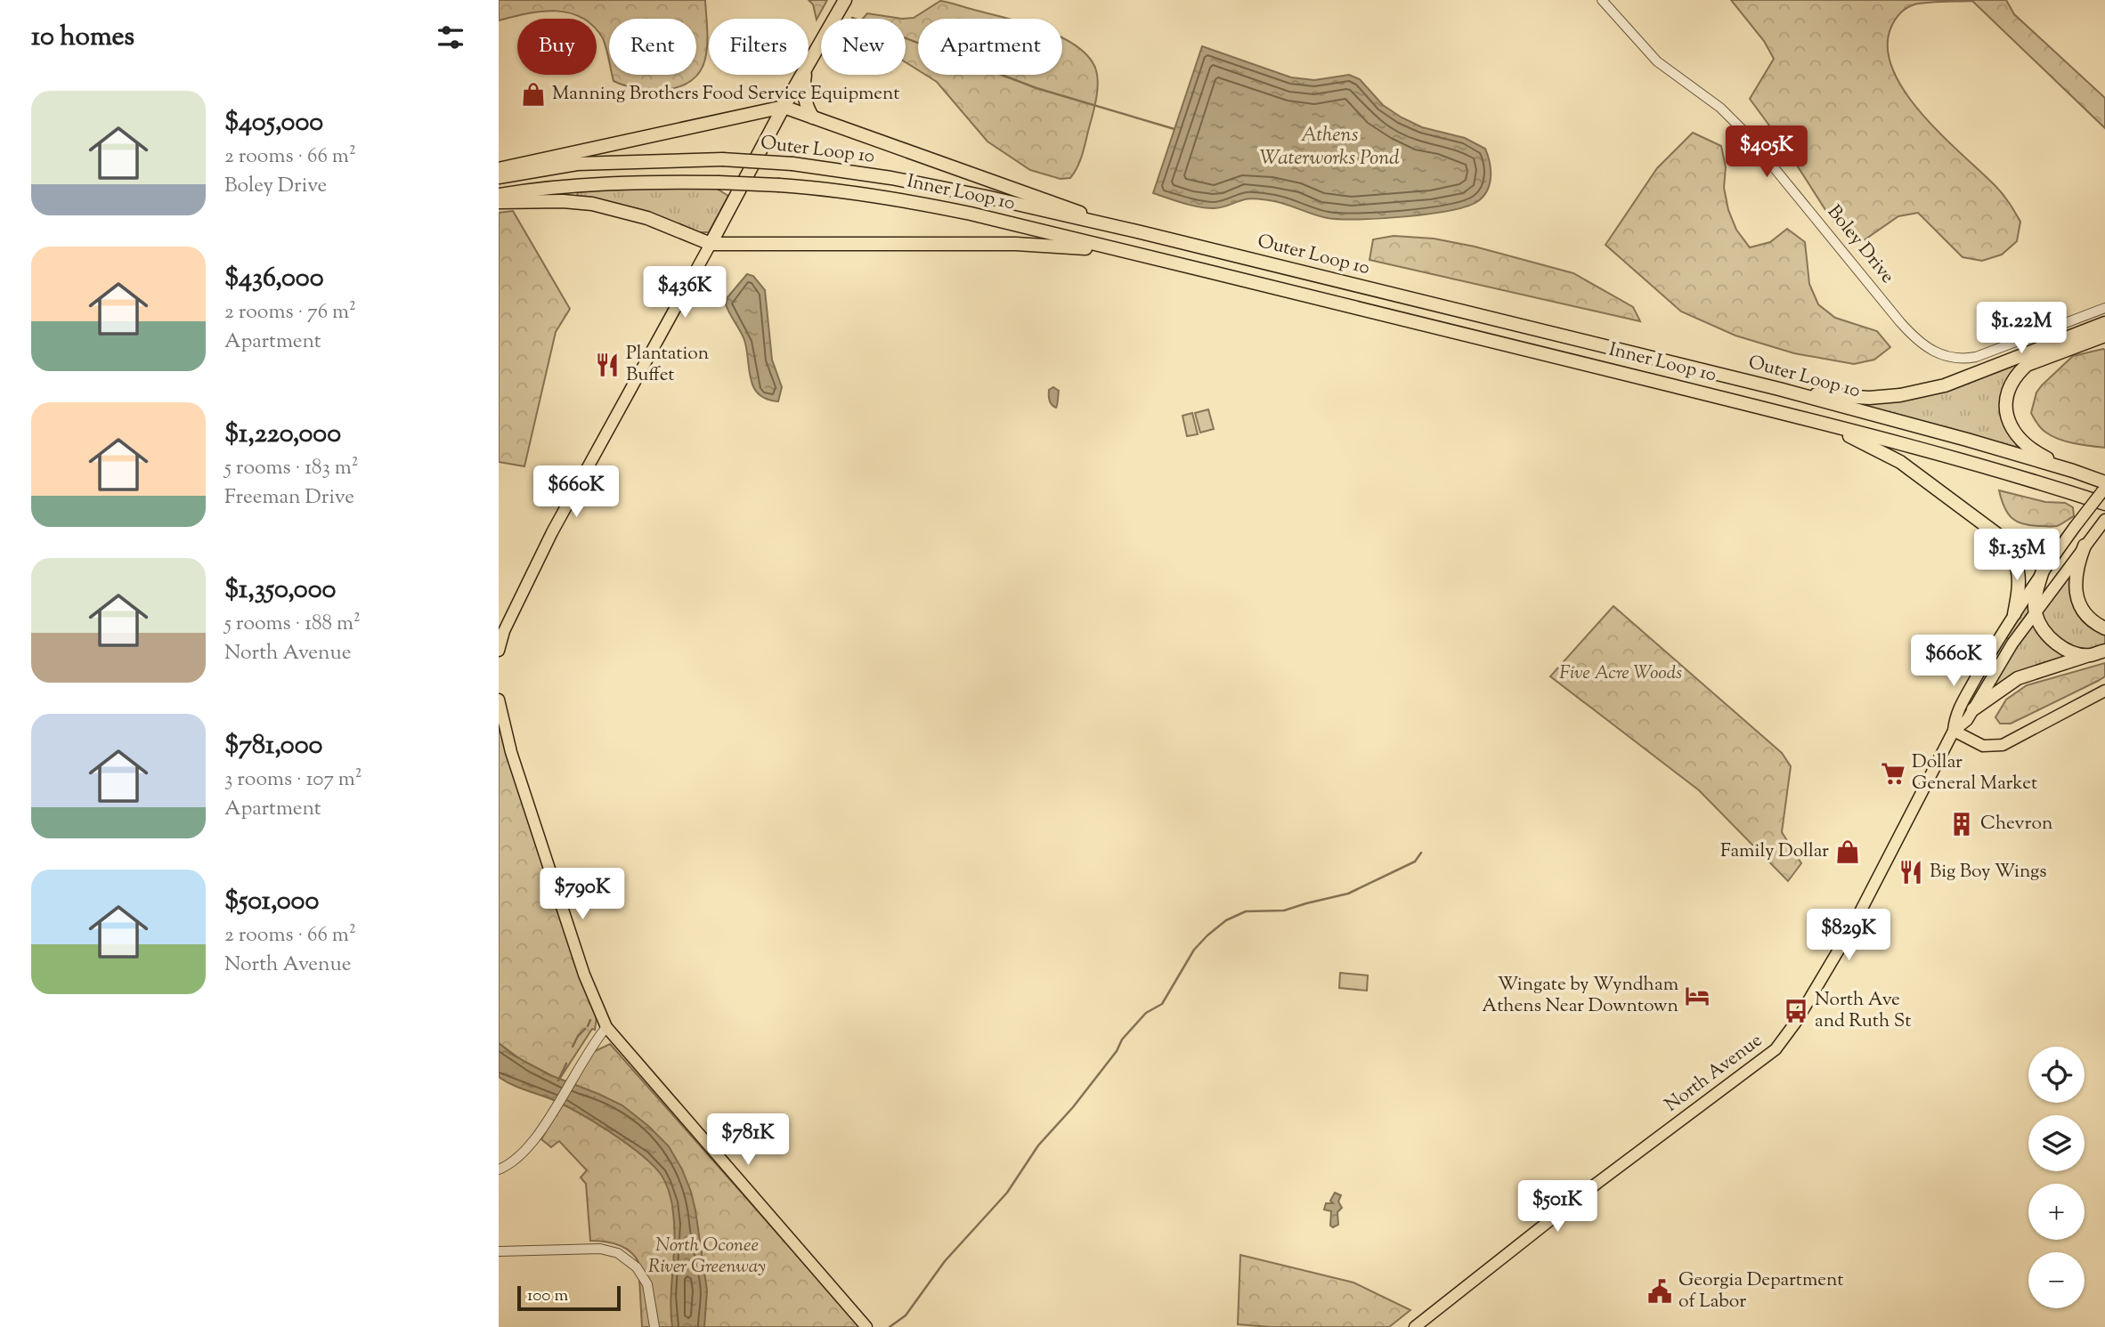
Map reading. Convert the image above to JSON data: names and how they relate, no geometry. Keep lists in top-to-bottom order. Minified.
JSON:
{"streets":{"highway":["Outer Loop 10","Inner Loop 10"],"main road":["North Avenue"],"street":["Boley Drive"]},"crossings":[["Outer Loop 10","Inner Loop 10"],["Outer Loop 10","North Avenue"],["Inner Loop 10","North Avenue"]],"water":["Athens Waterworks Pond"],"parks":["Five Acre Woods","North Oconee River Greenway"],"places":{"shop":["Manning Brothers Food Service Equipment","Family Dollar"],"restaurant":["Plantation Buffet","Big Boy Wings"],"supermarket":["Dollar General Market"],"building":["Chevron"],"hotel":["Wingate by Wyndham Athens Near Downtown"],"bus stop":["North Ave and Ruth St"],"public building":["Georgia Department of Labor"]},"scale_bar":"100 m","page":{"heading":"10 homes","chip":["Buy","Rent","Filters","New","Apartment"],"list":[{"name":"$405,000","note":"2 rooms · 66 m² · Boley Drive"},{"name":"$436,000","note":"2 rooms · 76 m² · Apartment"},{"name":"$1,220,000","note":"5 rooms · 183 m² · Freeman Drive"},{"name":"$1,350,000","note":"5 rooms · 188 m² · North Avenue"},{"name":"$781,000","note":"3 rooms · 107 m² · Apartment"},{"name":"$501,000","note":"2 rooms · 66 m² · North Avenue"}],"price":["$405K","$436K","$1.22M","$660K","$1.35M","$660K","$790K","$829K","$781K","$501K"],"map_buttons":["+","−"],"scale":"100 m"}}
